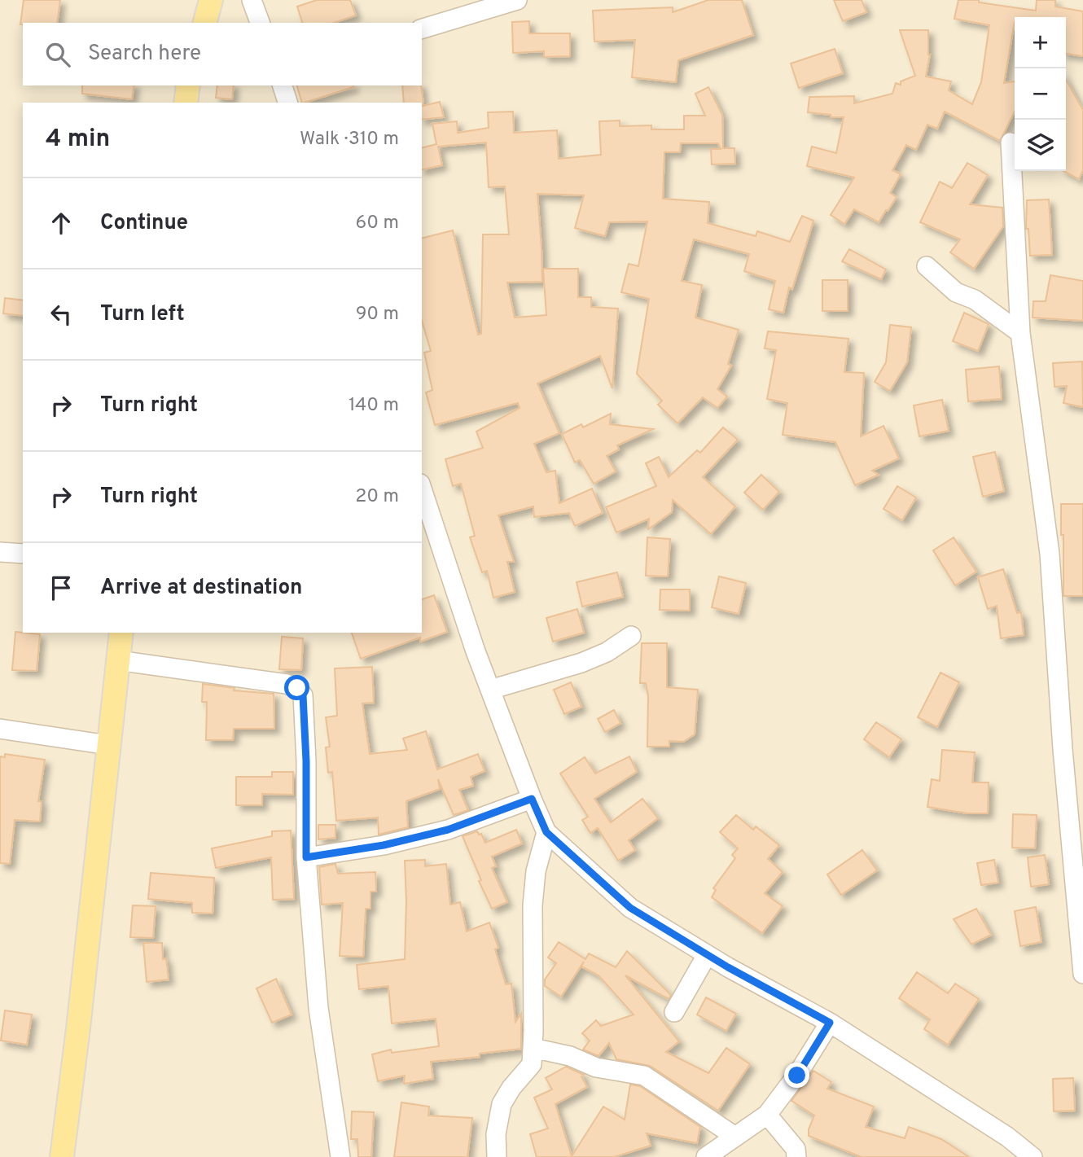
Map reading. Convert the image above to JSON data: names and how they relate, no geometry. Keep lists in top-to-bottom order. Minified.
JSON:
{"page":{"map_buttons":["+","−"],"search":"Search here","heading":["4 min","Walk · 310 m"],"list":[["Continue","60 m"],["Turn left","90 m"],["Turn right","140 m"],["Turn right","20 m"],"Arrive at destination"]}}
